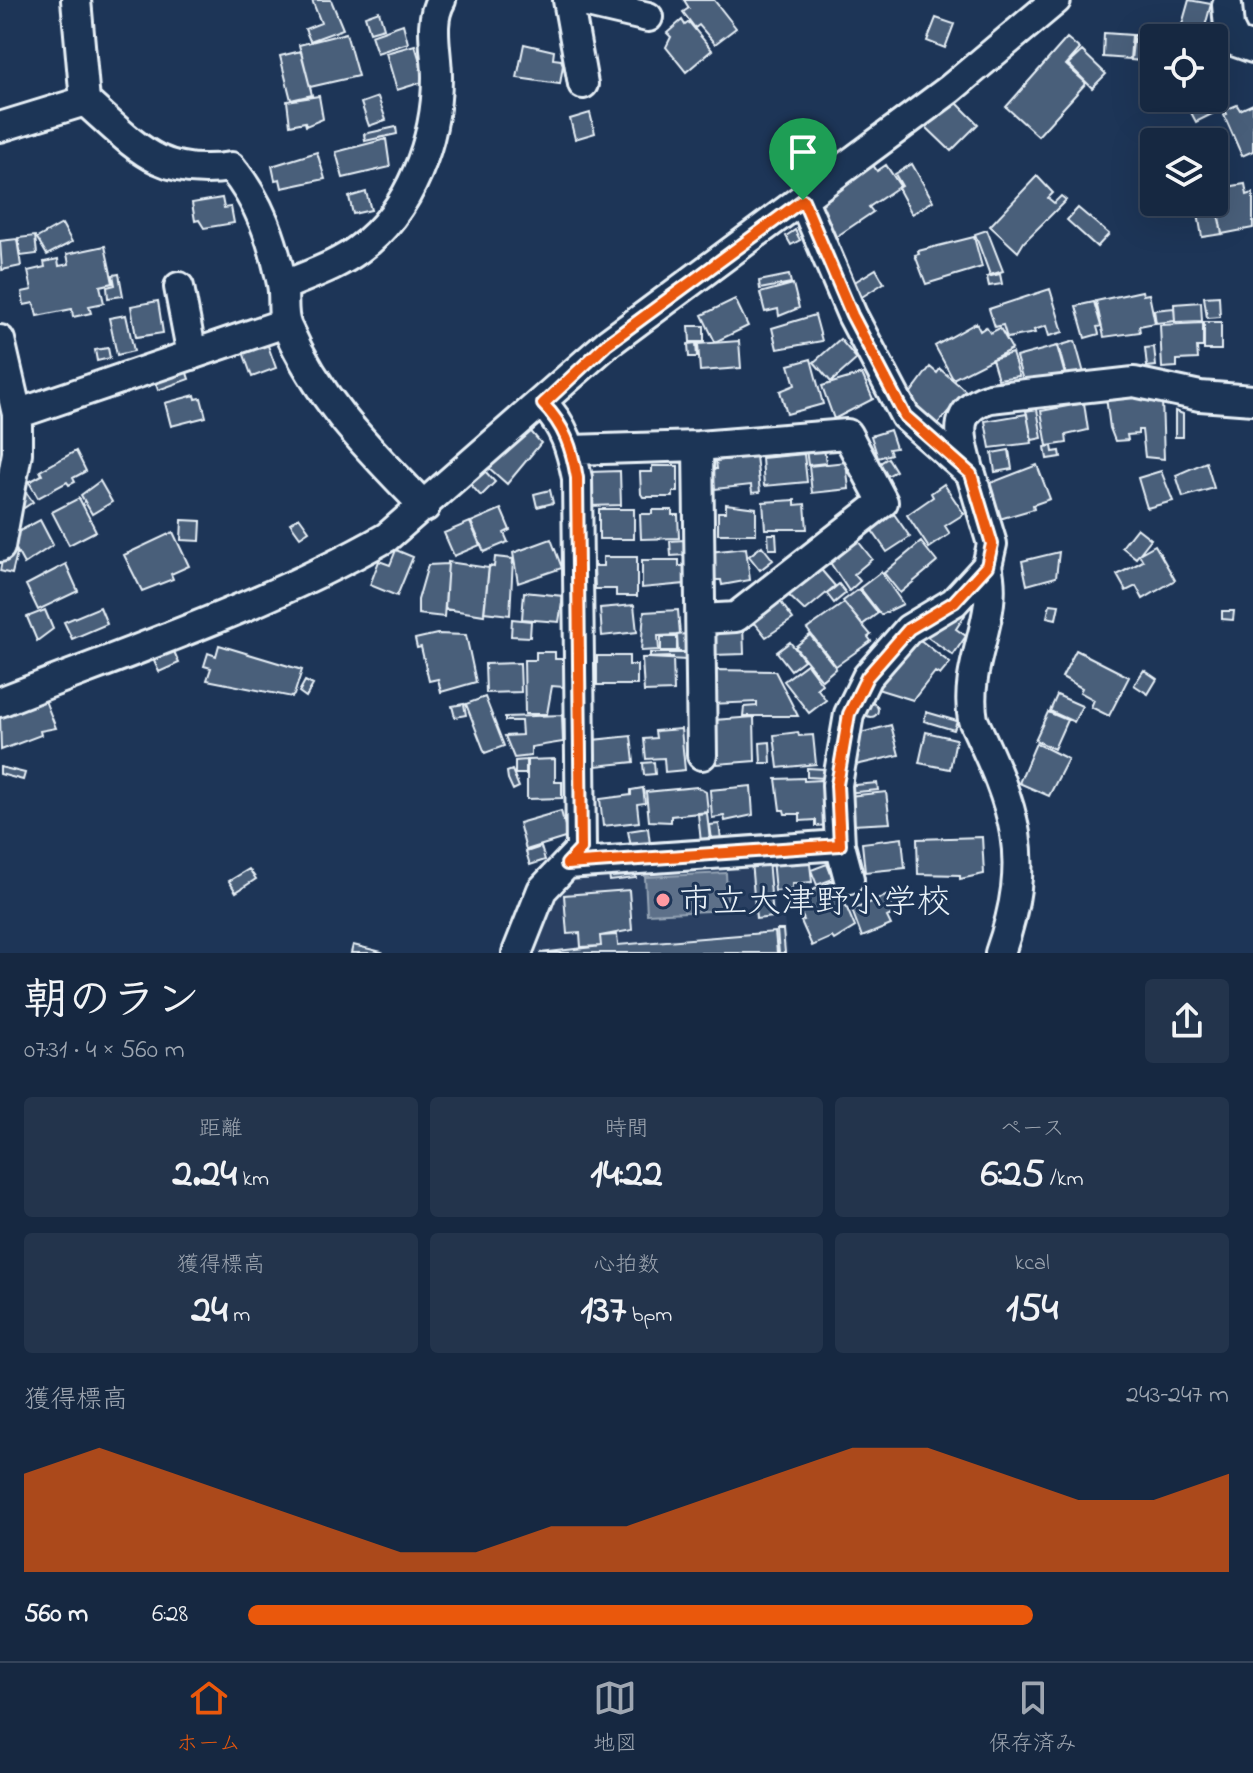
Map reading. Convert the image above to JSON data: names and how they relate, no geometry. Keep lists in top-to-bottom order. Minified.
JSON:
{"places":["市立大津野小学校"],"page":{"heading":["朝のラン","07:31 · 4 × 560 m"],"stats":[["距離","2.24 km"],["時間","14:22"],["ペース","6:25 /km"],["獲得標高","24 m"],["心拍数","137 bpm"],["kcal","154"]],"chart":["獲得標高","243–247 m"],"list":[{"name":"560 m","note":"6:28"}],"tabs":["ホーム","地図","保存済み"]}}
